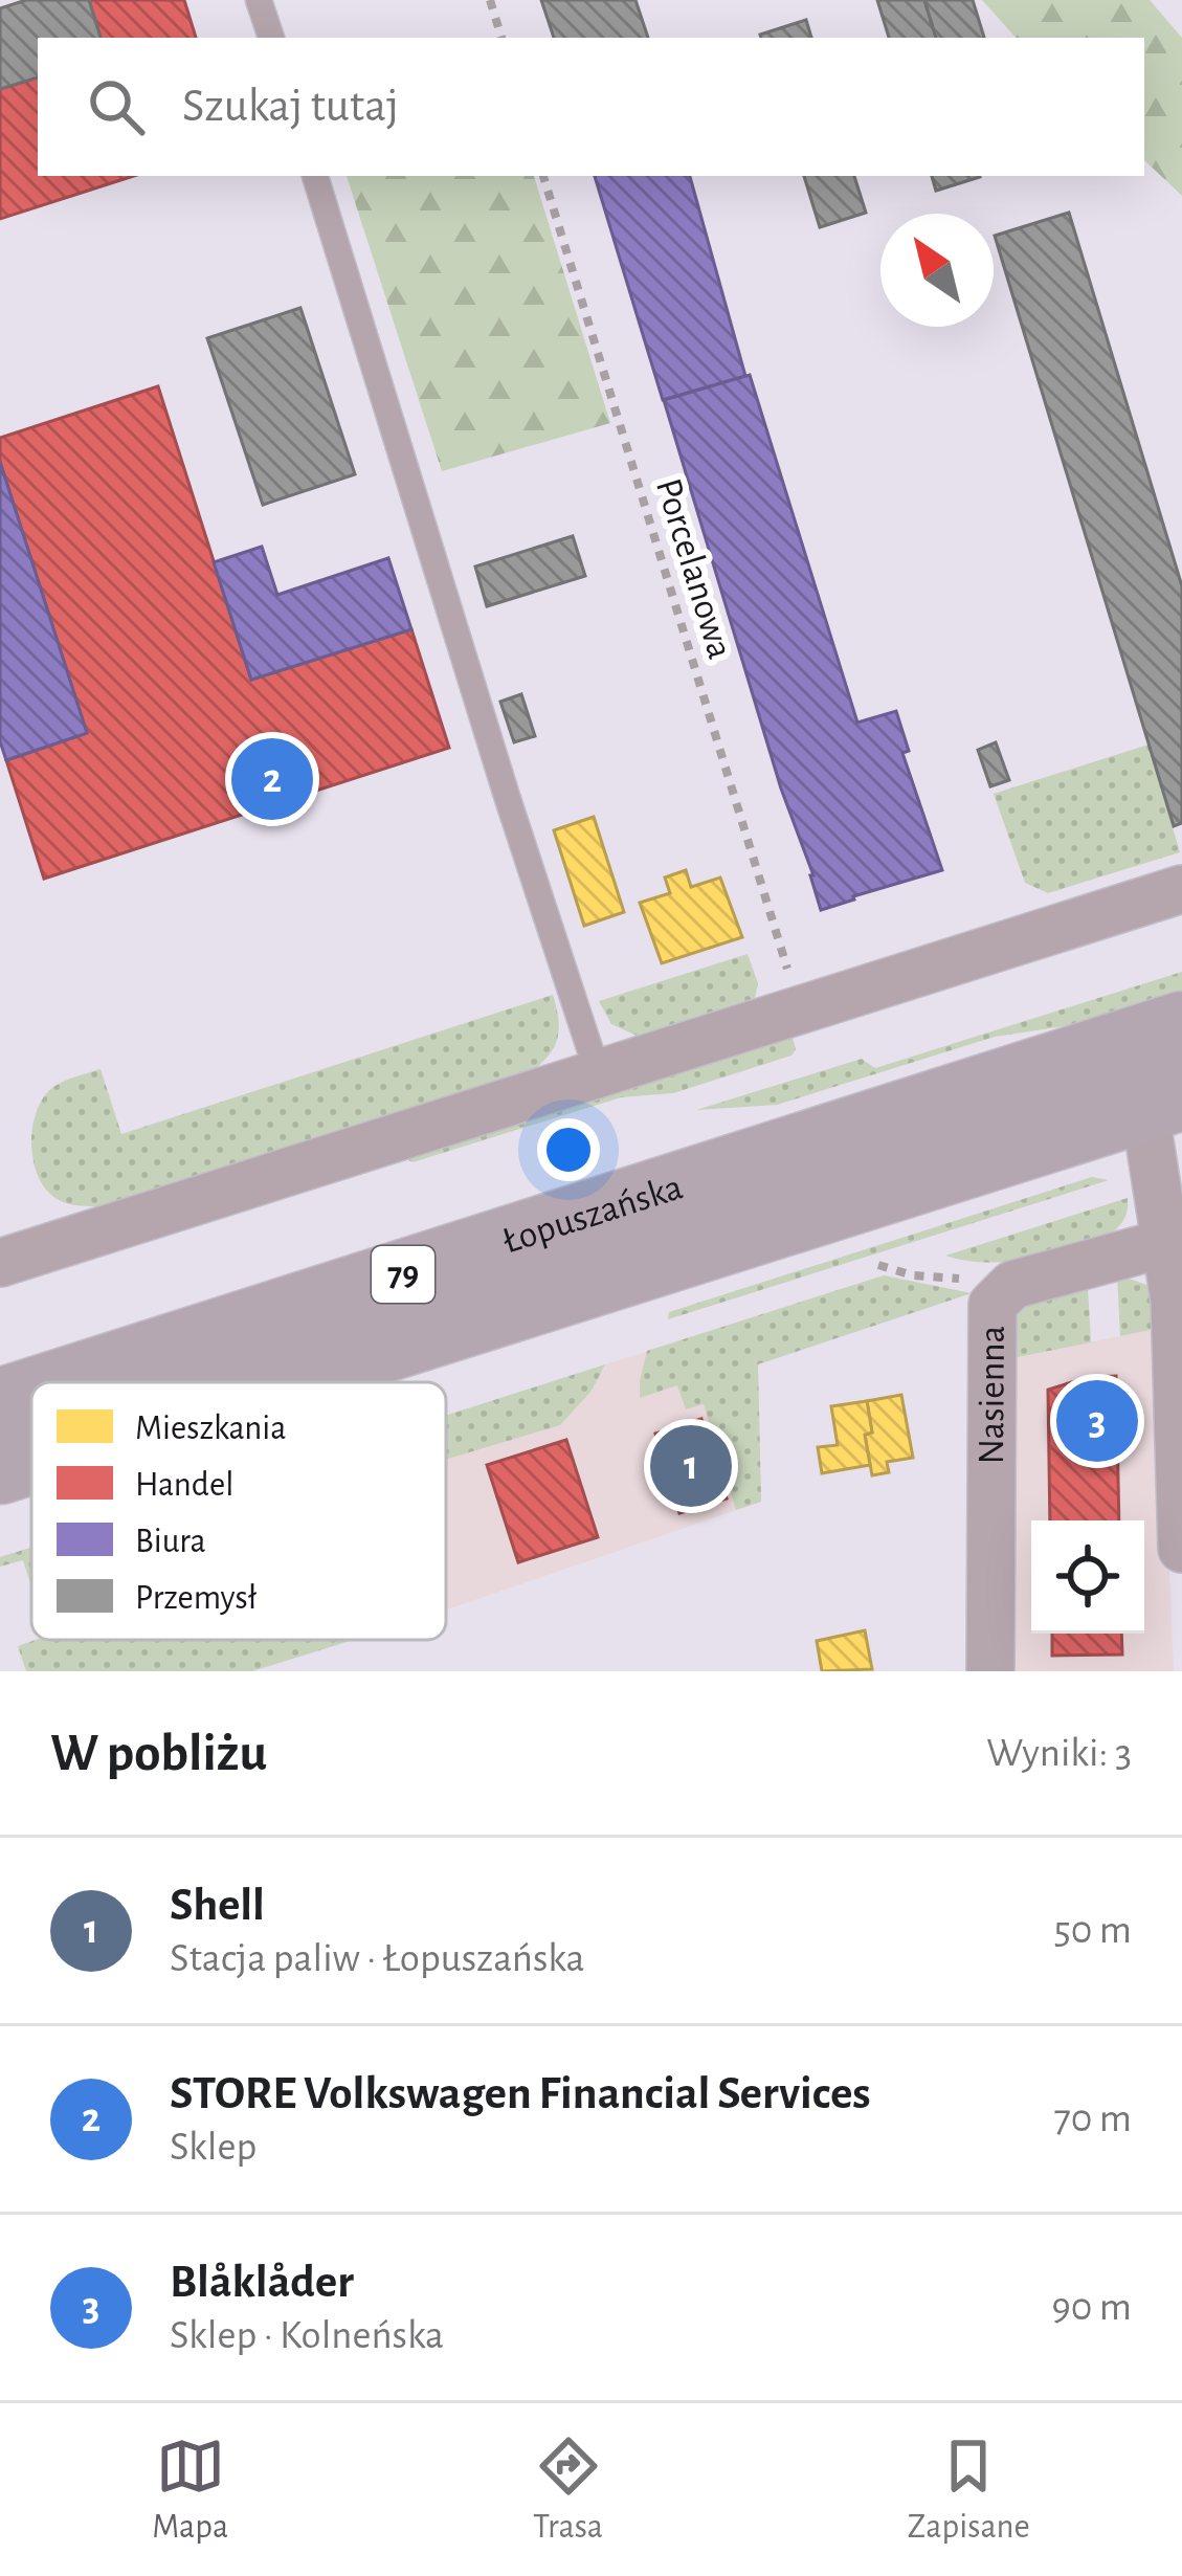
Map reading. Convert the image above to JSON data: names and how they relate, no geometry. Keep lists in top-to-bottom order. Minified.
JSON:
{"streets":{"main road":["Łopuszańska","79"],"street":["Nasienna"],"path":["Porcelanowa"]},"legend":["Mieszkania","Handel","Biura","Przemysł"],"north":"top left","page":{"search":"Szukaj tutaj","pins":["2","3","1"],"heading":["W pobliżu","Wyniki: 3"],"list":[{"mark":"1","name":"Shell","note":"Stacja paliw · Łopuszańska","value":"50 m"},{"mark":"2","name":"STORE Volkswagen Financial Services","note":"Sklep","value":"70 m"},{"mark":"3","name":"Blåklåder","note":"Sklep · Kolneńska","value":"90 m"}],"nav":["Mapa","Trasa","Zapisane"]}}
